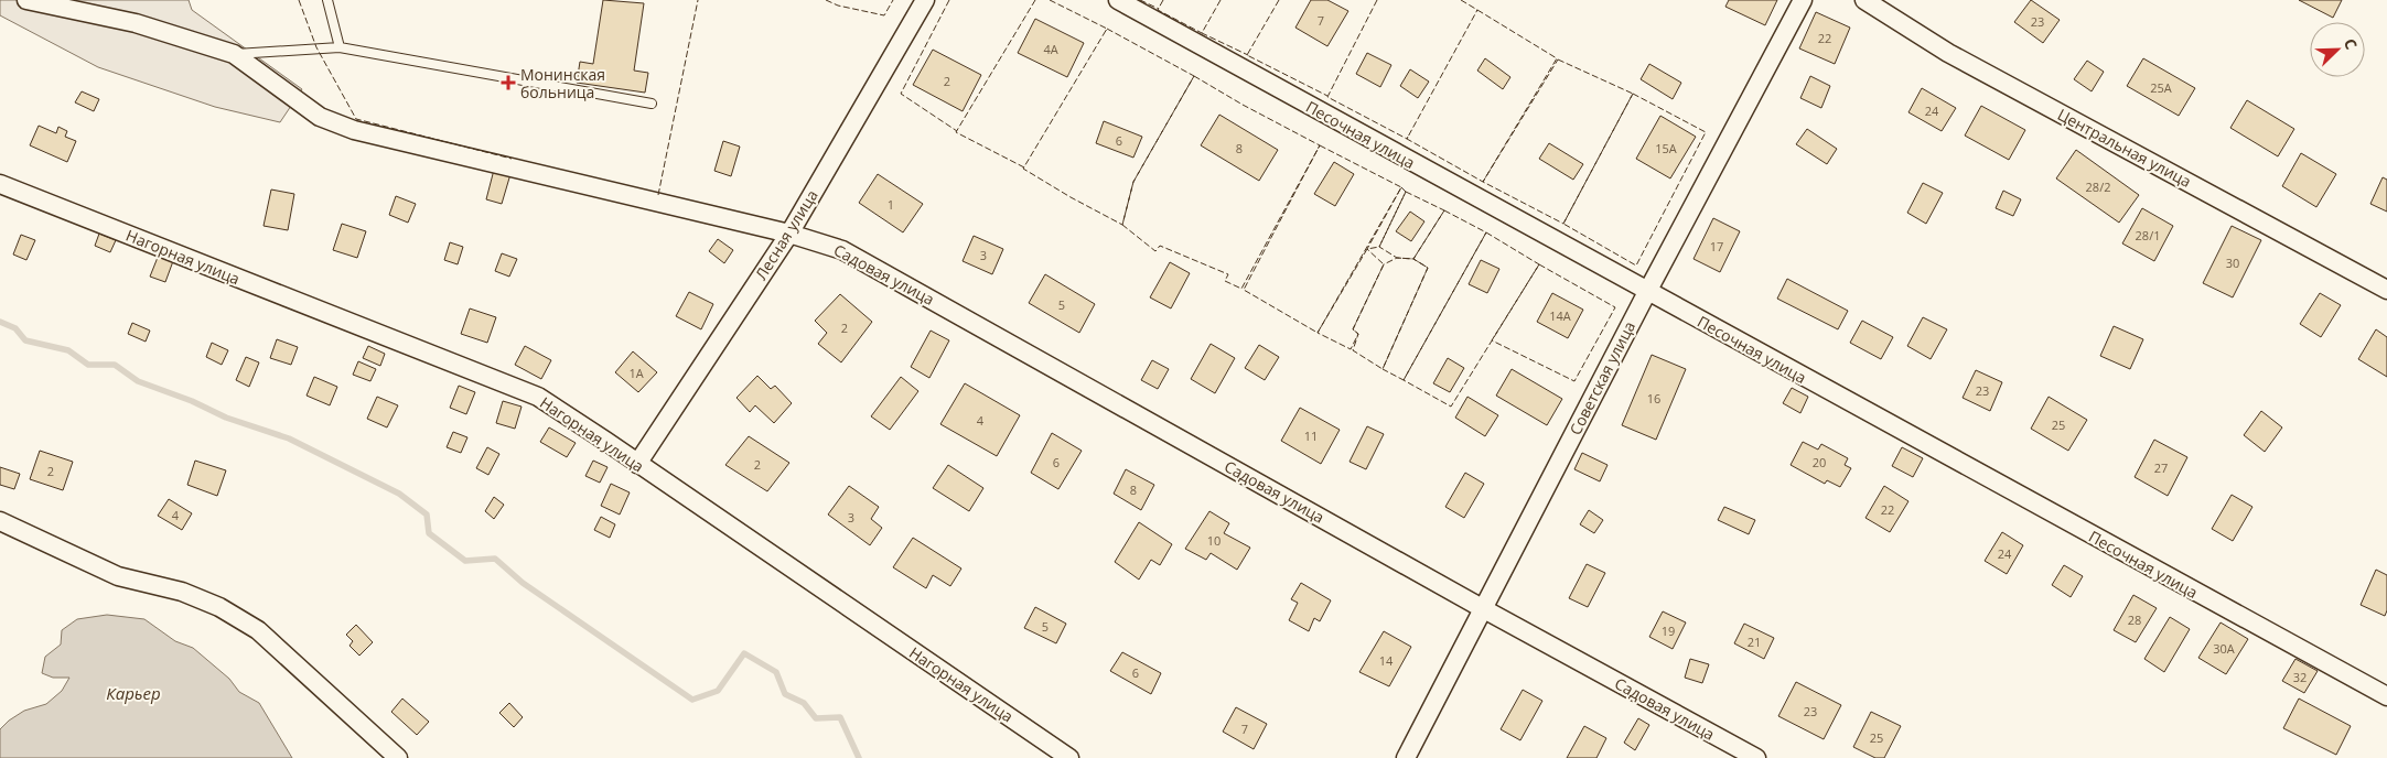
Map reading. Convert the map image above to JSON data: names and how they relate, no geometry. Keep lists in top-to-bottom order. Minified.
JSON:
{"streets":{"street":["Песочная улица","Центральная улица","Лесная улица","Нагорная улица","Садовая улица","Советская улица"]},"crossings":[["Песочная улица","Советская улица"],["Лесная улица","Нагорная улица"],["Лесная улица","Садовая улица"],["Садовая улица","Советская улица"]],"water":["Карьер"],"places":{"health":["Монинская больница"]},"house_numbers":["7","23","22","4А","2","25А","24","6","8","15А","28/2","1","28/1","17","3","30","5","14А","2","1А","23","16","4","25","11","6","20","2","27","2","8","22","4","3","10","24","28","5","19","21","30А","14","6","32","23","7","25"],"north":"top right"}
